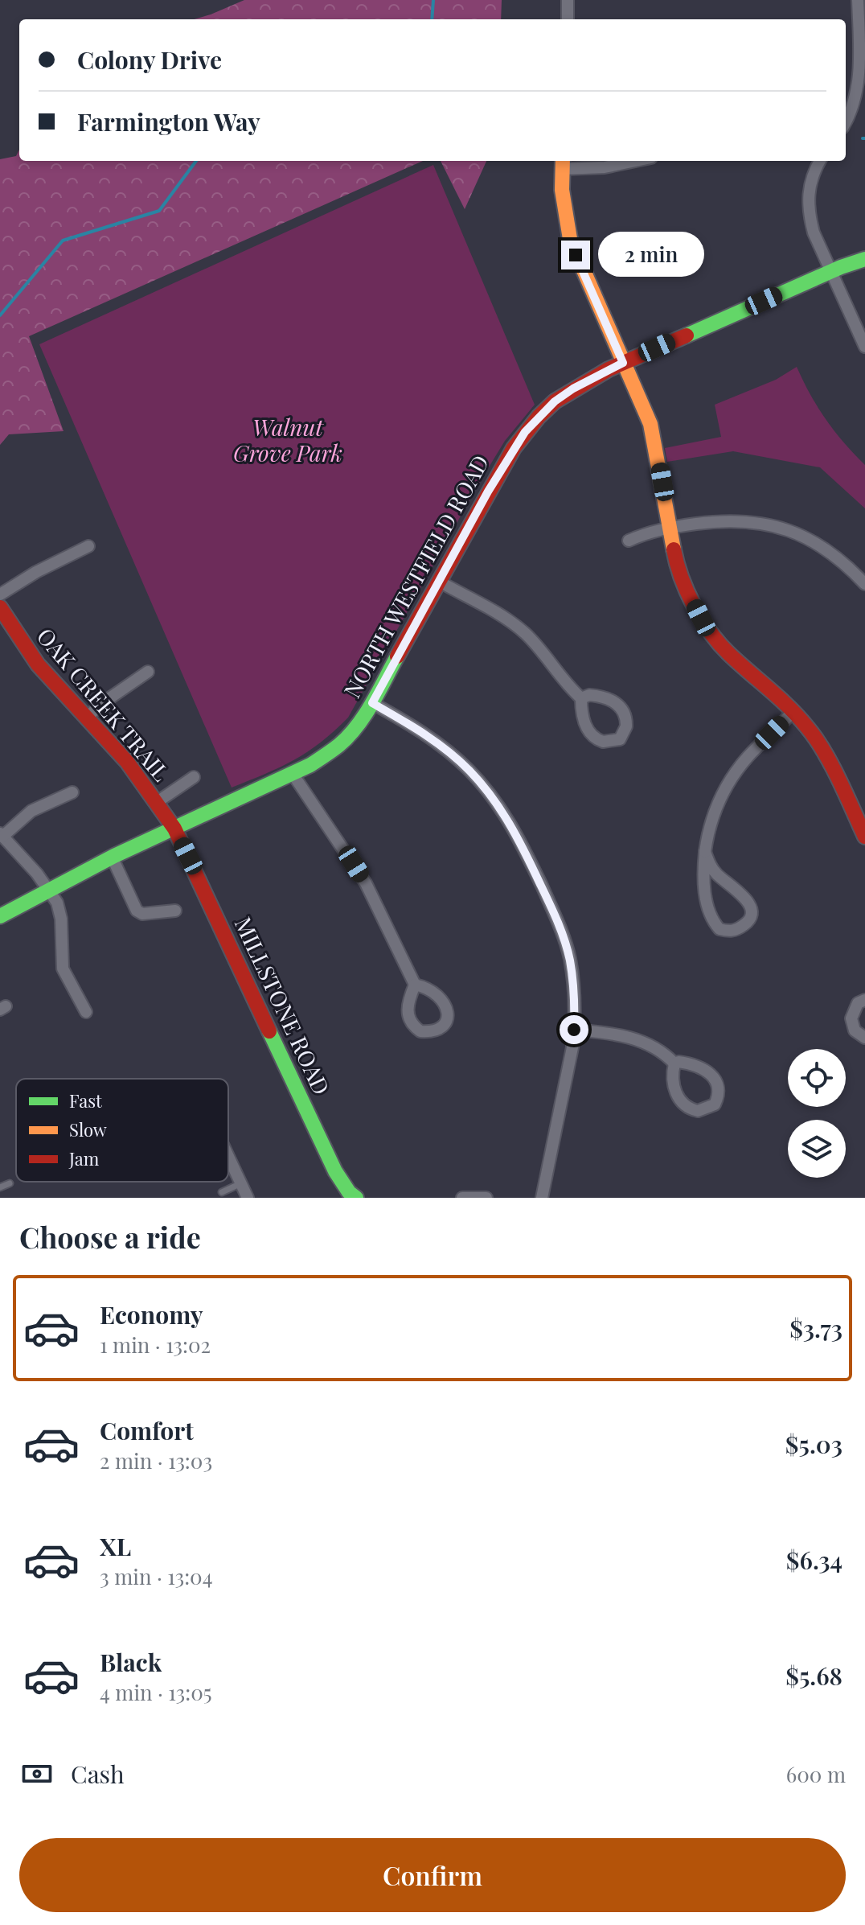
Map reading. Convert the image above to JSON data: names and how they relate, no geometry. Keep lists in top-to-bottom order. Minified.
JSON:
{"streets":{"street":["NORTH WESTFIELD ROAD","OAK CREEK TRAIL","MILLSTONE ROAD"]},"crossings":[["NORTH WESTFIELD ROAD","OAK CREEK TRAIL"],["NORTH WESTFIELD ROAD","MILLSTONE ROAD"],["OAK CREEK TRAIL","MILLSTONE ROAD"]],"parks":["Walnut Grove Park"],"legend":["Fast","Slow","Jam"],"page":{"banner":["Colony Drive","Farmington Way"],"bubble":"2 min","heading":"Choose a ride","list":[{"name":"Economy","note":"1 min · 13:02","value":"$3.73"},{"name":"Comfort","note":"2 min · 13:03","value":"$5.03"},{"name":"XL","note":"3 min · 13:04","value":"$6.34"},{"name":"Black","note":"4 min · 13:05","value":"$5.68"}],"pay":["Cash","600 m"],"buttons":"Confirm"}}
